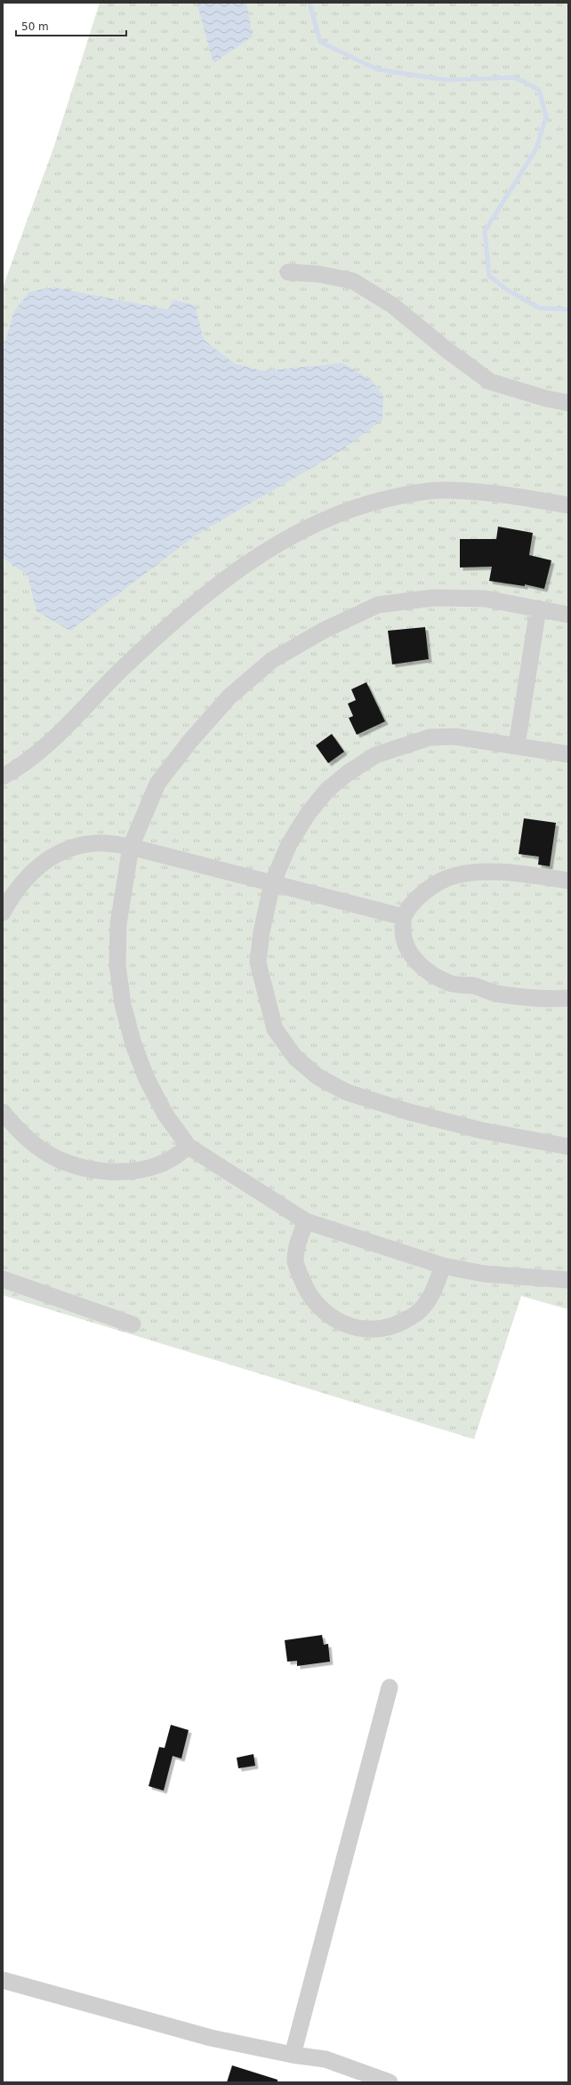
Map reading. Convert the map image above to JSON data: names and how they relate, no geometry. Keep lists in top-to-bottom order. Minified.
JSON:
{"scale_bar":"50 m"}
